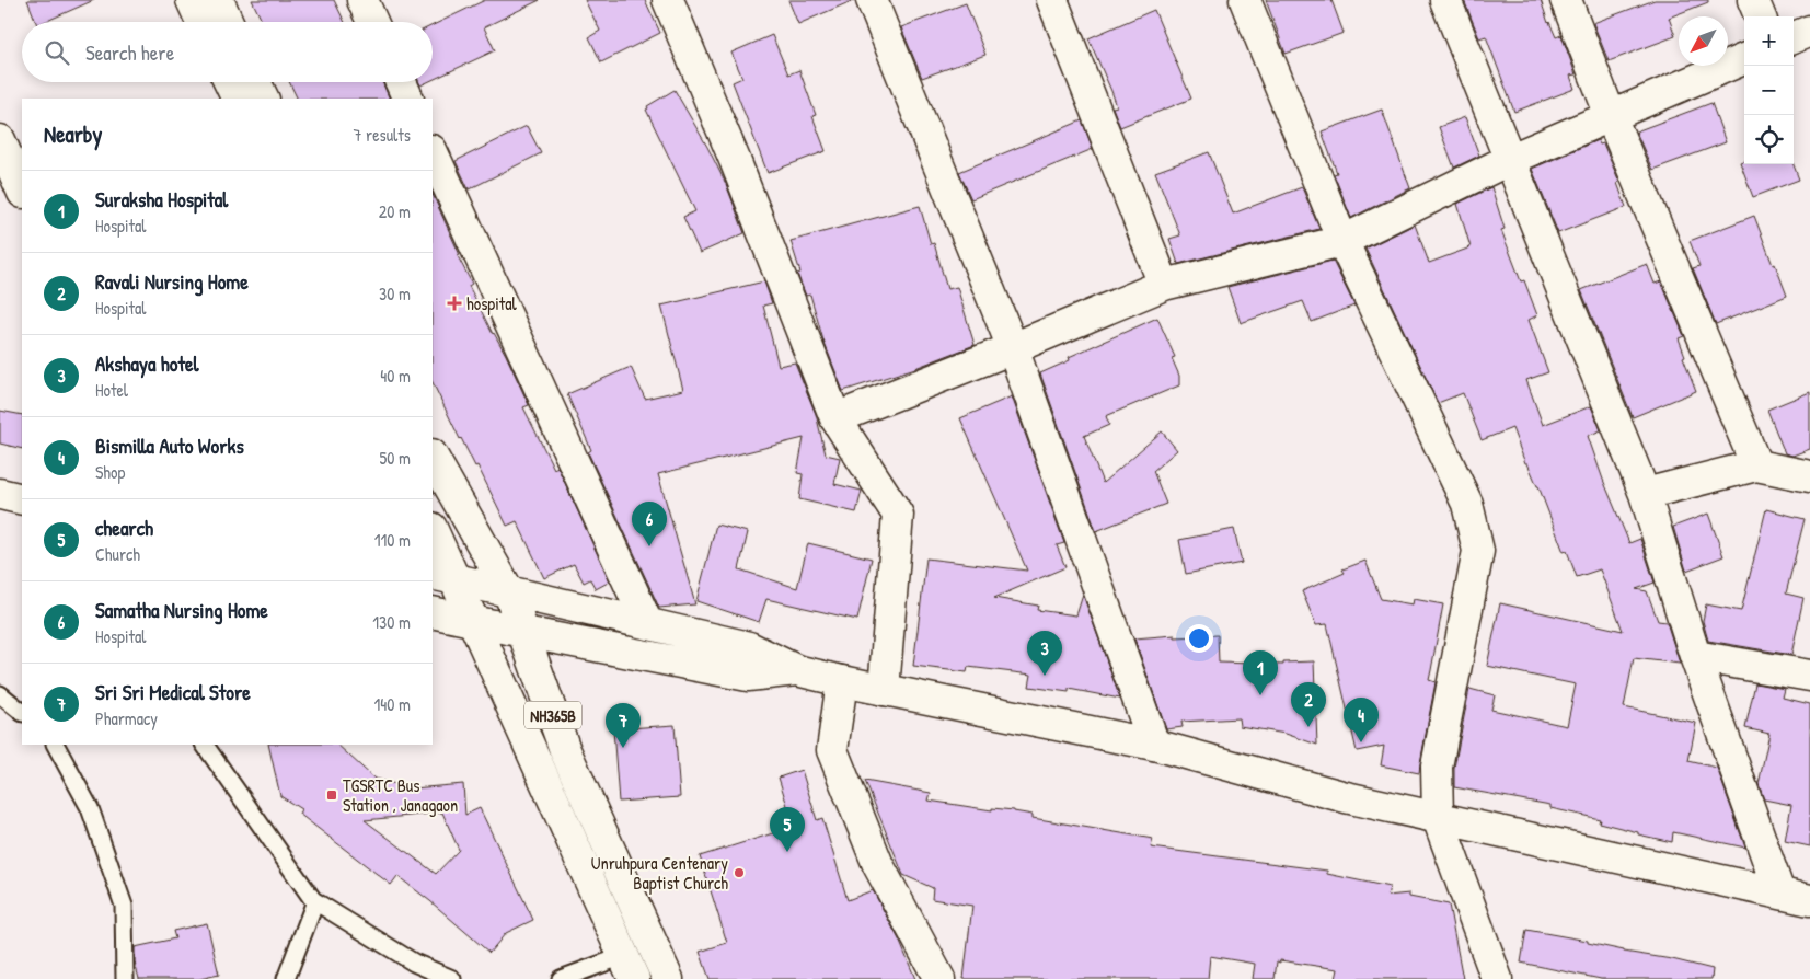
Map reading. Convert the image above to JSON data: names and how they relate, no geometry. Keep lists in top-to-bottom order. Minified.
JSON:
{"streets":{"main road":["NH365B"]},"places":{"health":["hospital"],"transit":["TGSRTC Bus Station , Janagaon"],"other":["Unruhpura Centenary Baptist Church"]},"north":"bottom left","page":{"map_buttons":["+","−"],"search":"Search here","heading":["Nearby","7 results"],"list":[{"mark":"1","name":"Suraksha Hospital","note":"Hospital","value":"20 m"},{"mark":"2","name":"Ravali Nursing Home","note":"Hospital","value":"30 m"},{"mark":"3","name":"Akshaya hotel","note":"Hotel","value":"40 m"},{"mark":"4","name":"Bismilla Auto Works","note":"Shop","value":"50 m"},{"mark":"5","name":"chearch","note":"Church","value":"110 m"},{"mark":"6","name":"Samatha Nursing Home","note":"Hospital","value":"130 m"},{"mark":"7","name":"Sri Sri Medical Store","note":"Pharmacy","value":"140 m"}],"pins":["6","3","1","2","4","7","5"]}}
